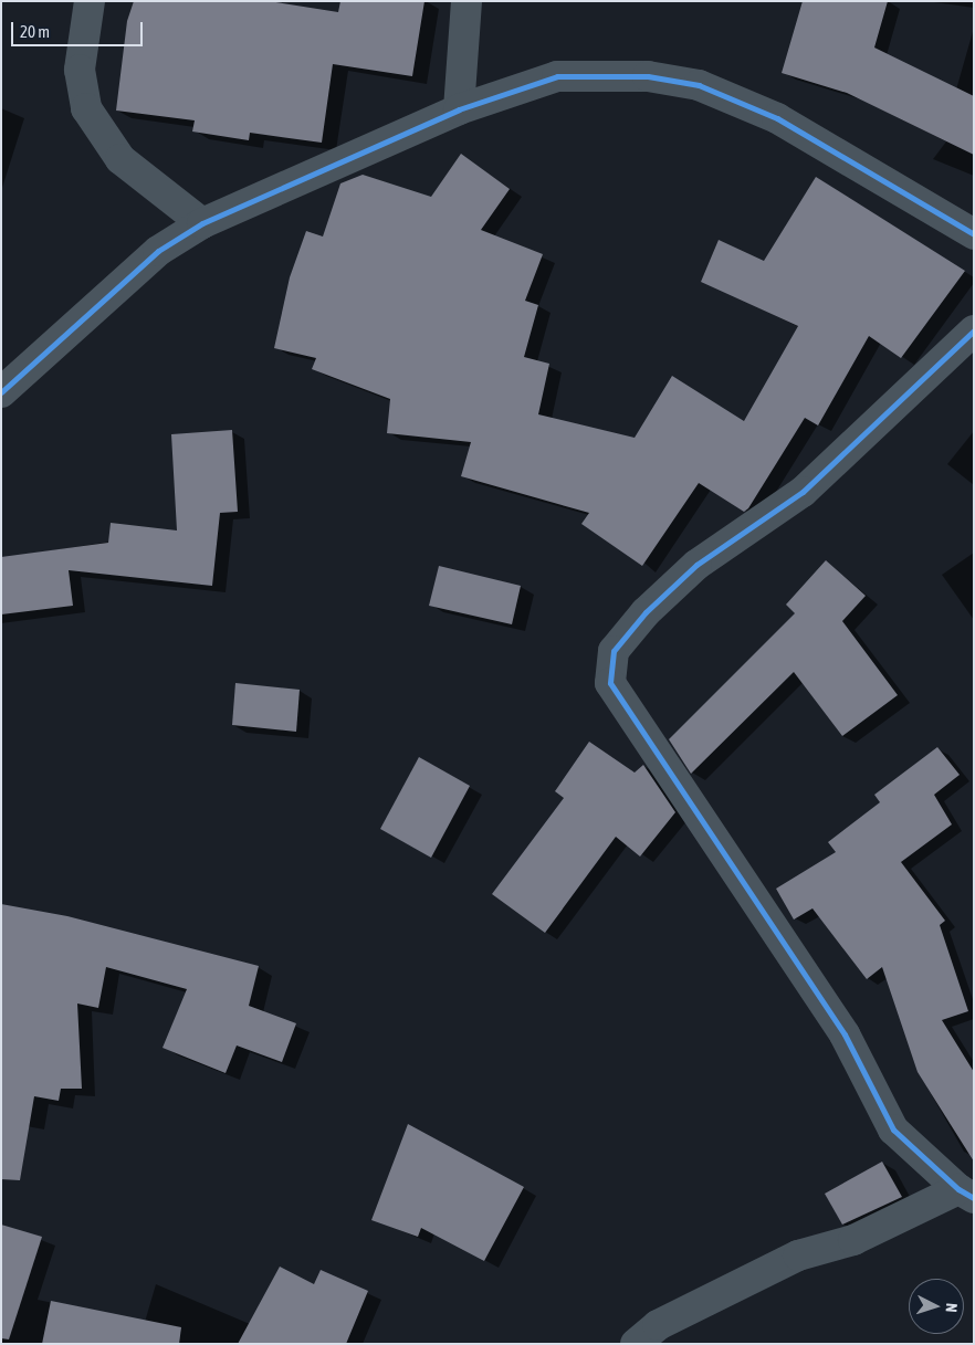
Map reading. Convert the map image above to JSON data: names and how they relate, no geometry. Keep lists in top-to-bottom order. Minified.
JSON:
{"scale_bar":"20 m","north":"right"}
